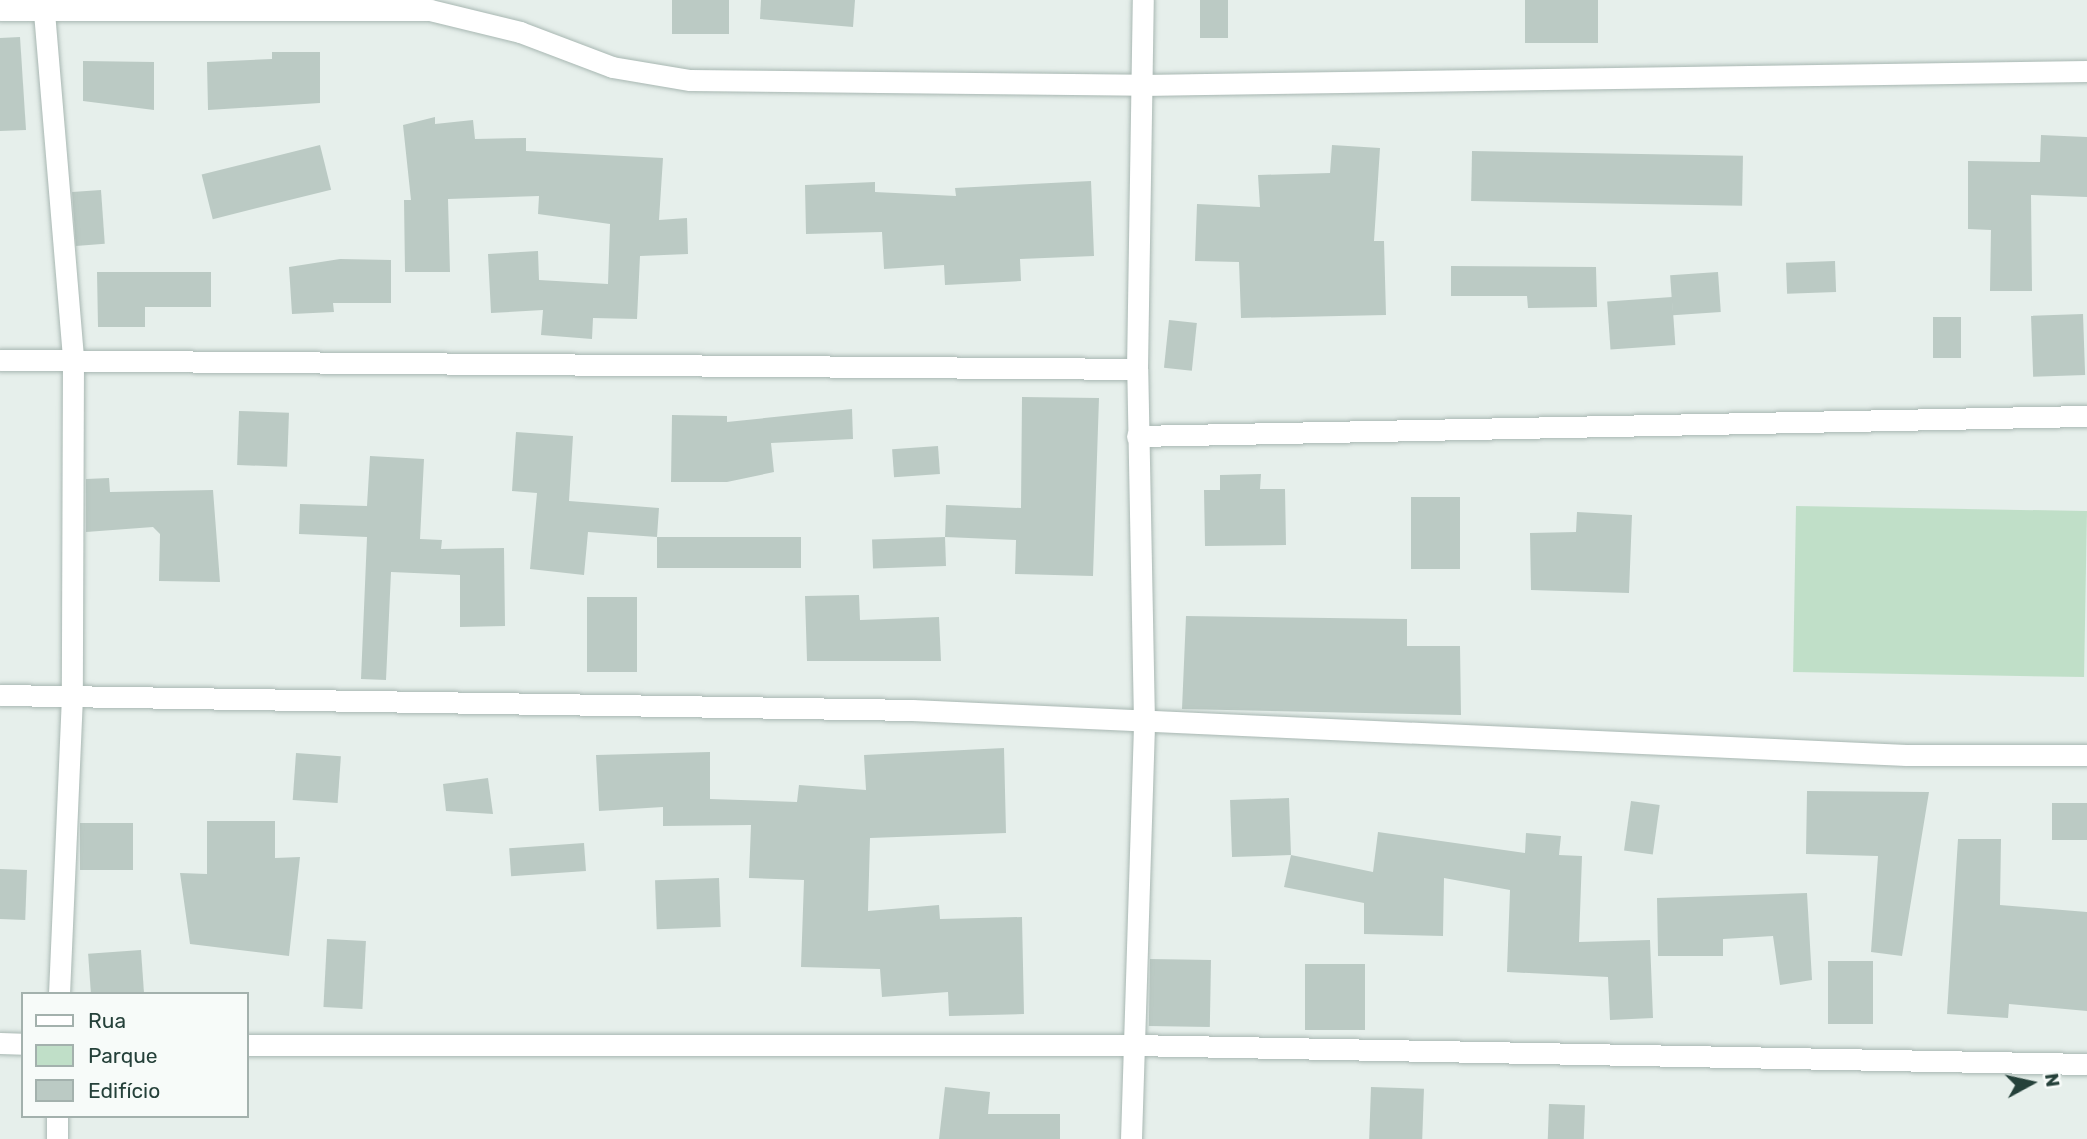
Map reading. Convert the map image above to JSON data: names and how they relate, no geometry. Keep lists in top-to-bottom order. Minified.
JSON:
{"legend":["Rua","Parque","Edifício"],"north":"right"}
